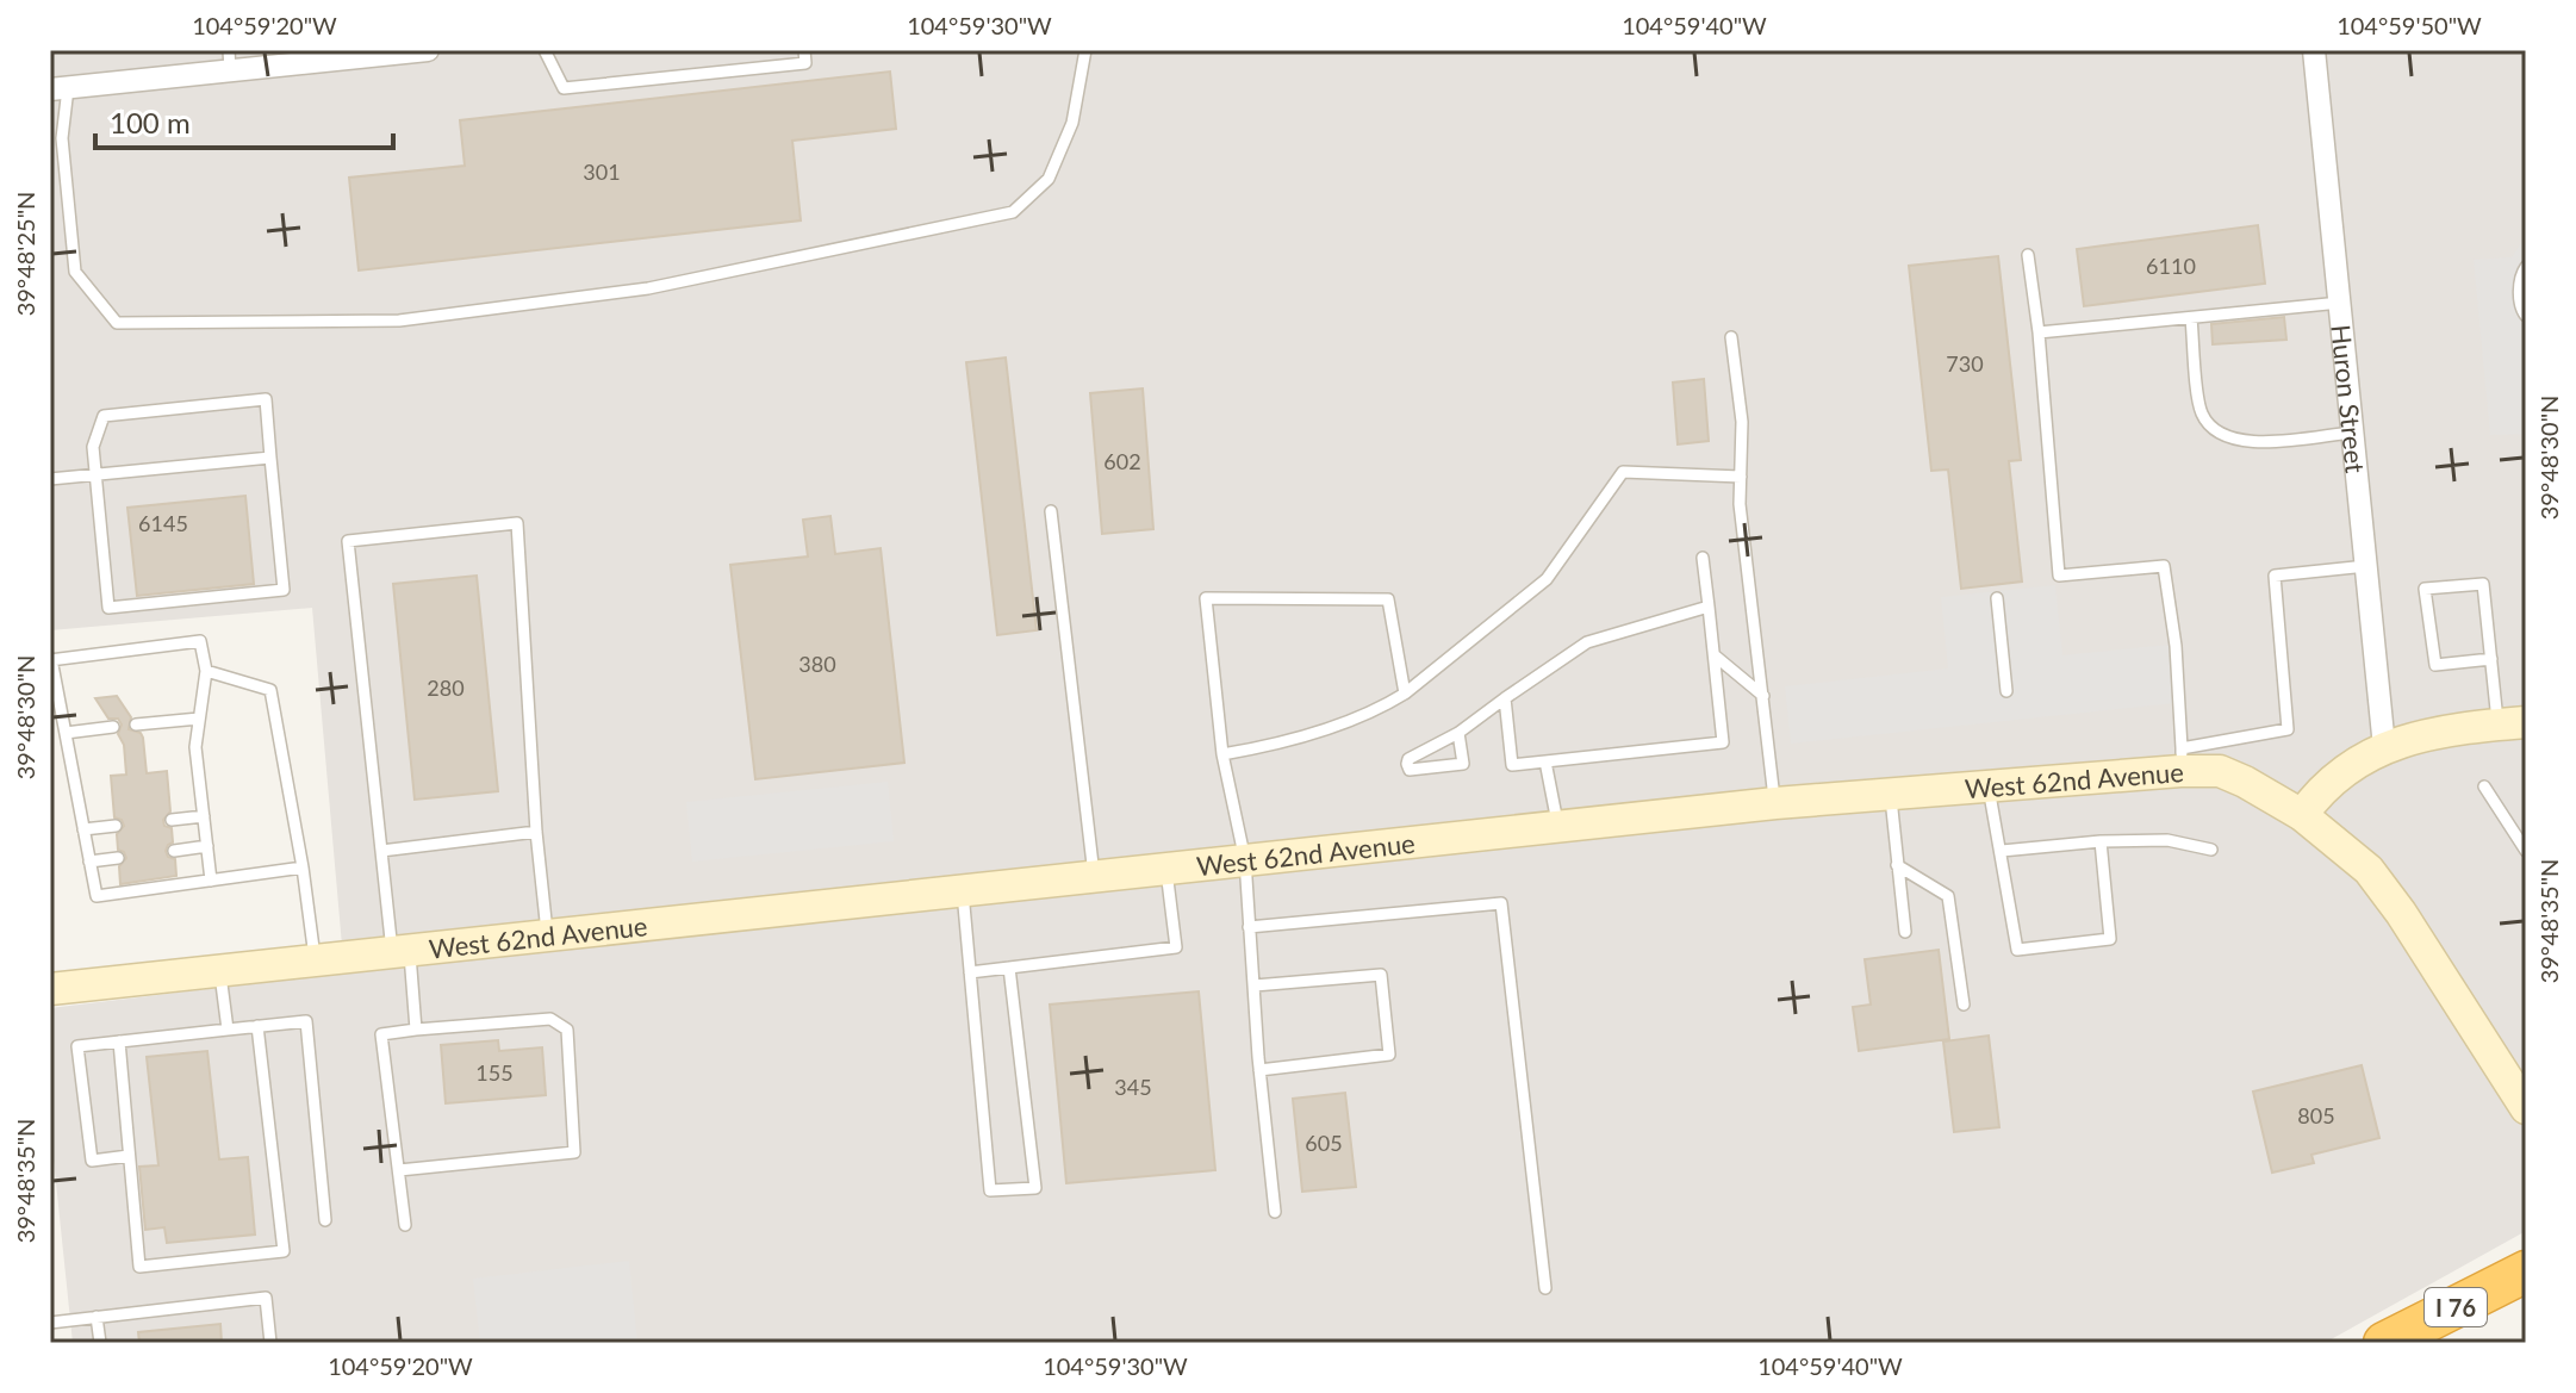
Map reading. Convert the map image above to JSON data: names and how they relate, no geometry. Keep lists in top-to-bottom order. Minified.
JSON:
{"streets":{"highway":["I 76"],"street":["Huron Street","West 62nd Avenue"]},"house_numbers":["301","6110","730","602","6145","380","280","155","345","805","605"],"scale_bar":"100 m","coordinates":["104°59'20\"W","104°59'30\"W","104°59'40\"W","104°59'50\"W","39°48'25\"N","39°48'30\"N","39°48'35\"N"]}
